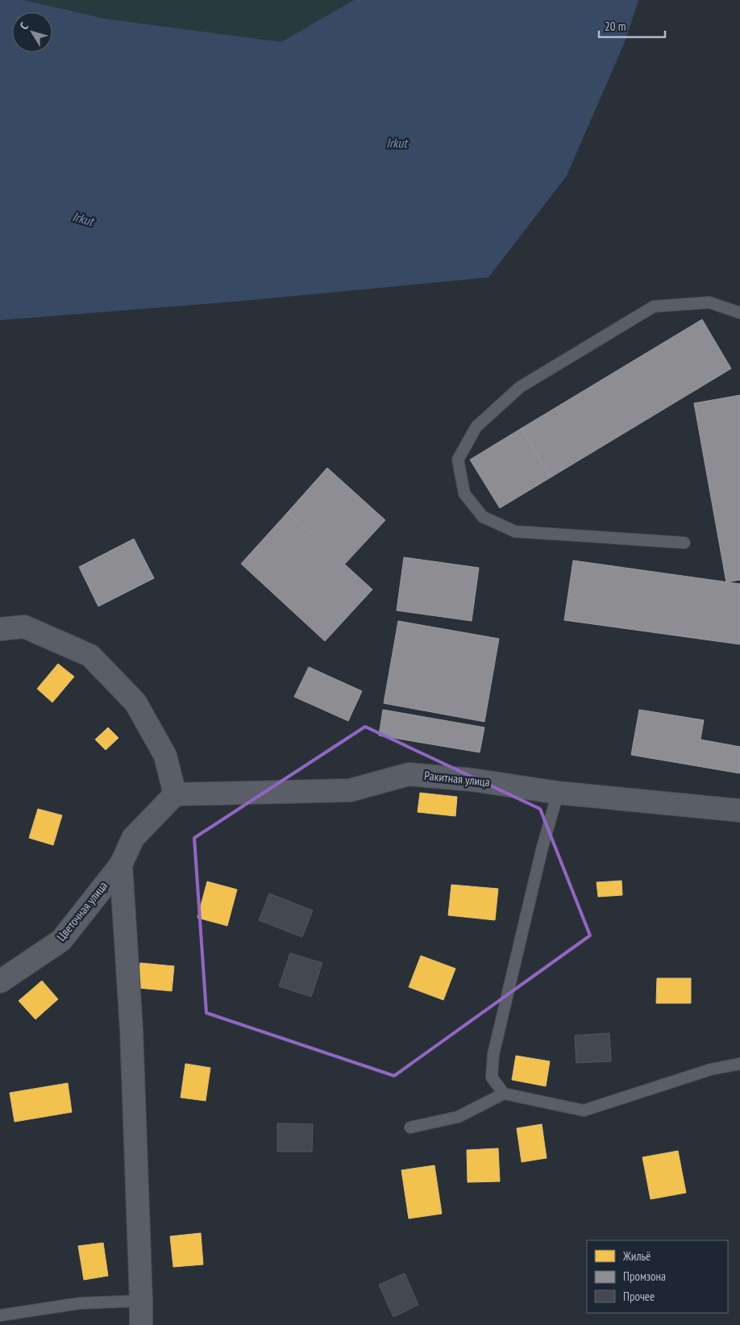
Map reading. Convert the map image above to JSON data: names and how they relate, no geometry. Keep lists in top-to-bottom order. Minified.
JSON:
{"streets":{"street":["Ракитная улица","Цветочная улица"]},"water":["Irkut"],"legend":["Жильё","Промзона","Прочее"],"scale_bar":"20 m","north":"top left"}
